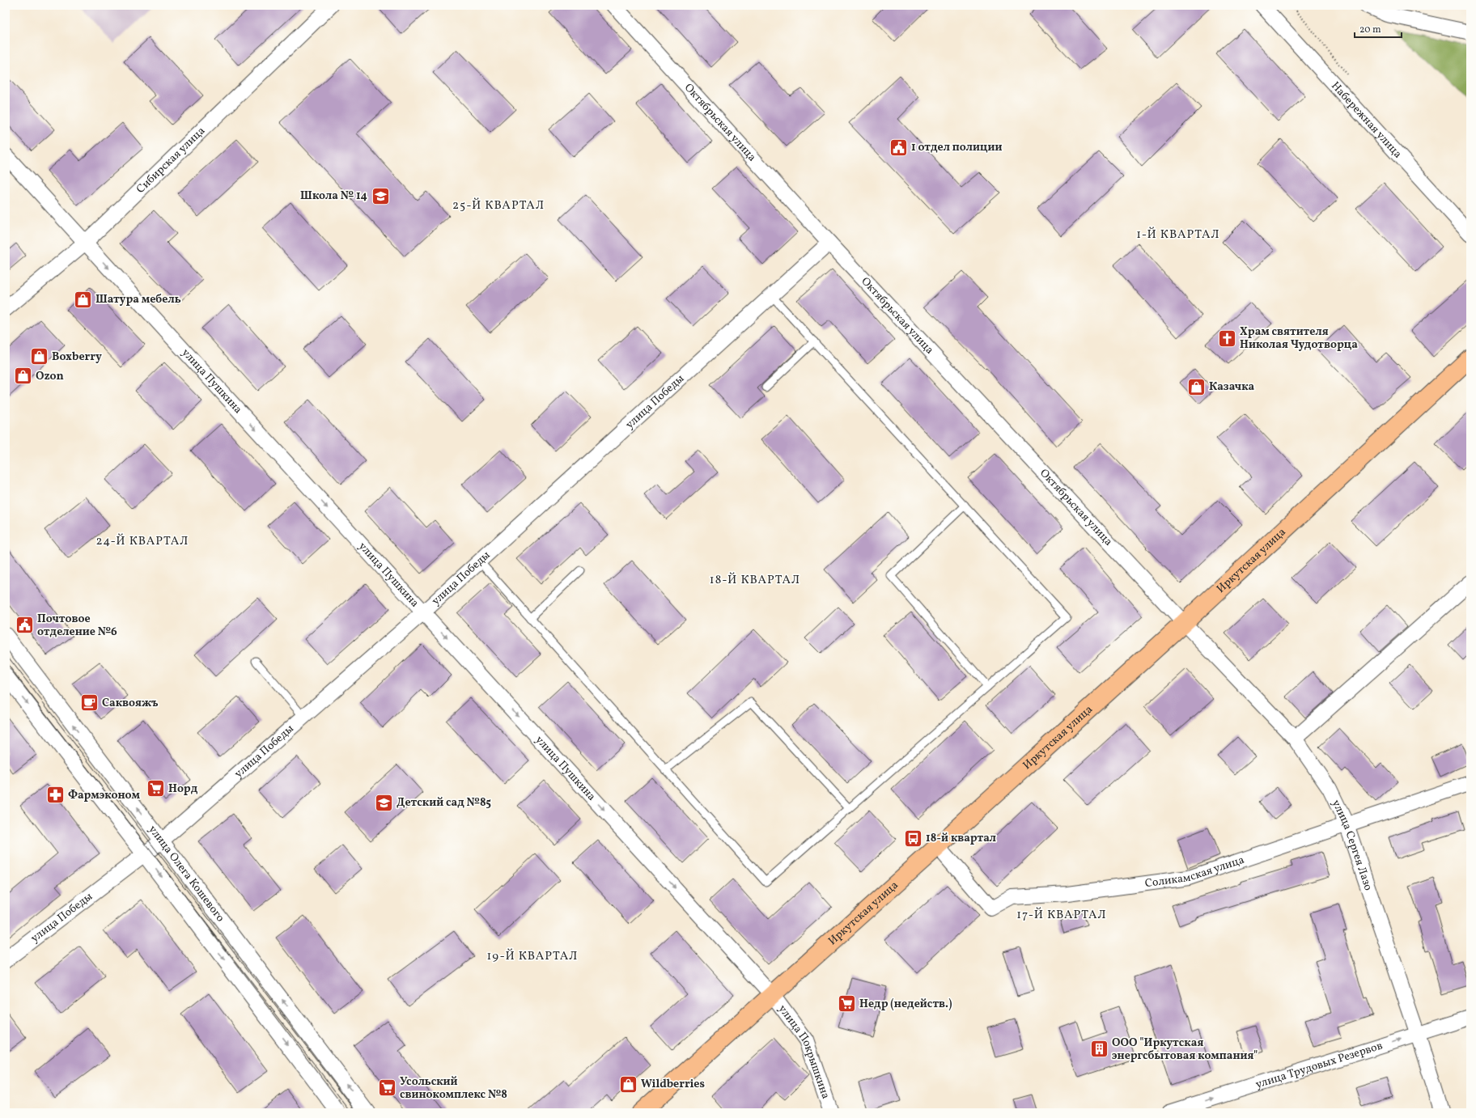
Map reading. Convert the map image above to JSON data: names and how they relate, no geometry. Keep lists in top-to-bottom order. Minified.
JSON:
{"streets":{"main road":["Иркутская улица"],"street":["Набережная улица","Октябрьская улица","Сибирская улица","улица Пушкина","улица Победы","улица Сергея Лазо","Соликамская улица","улица Олега Кошевого","улица Покрышкина","улица Трудовых Резервов"]},"crossings":[["Октябрьская улица","улица Победы"],["Октябрьская улица","Иркутская улица"],["Октябрьская улица","улица Сергея Лазо"],["Сибирская улица","улица Пушкина"],["улица Пушкина","улица Победы"],["улица Пушкина","Иркутская улица"],["улица Пушкина","улица Покрышкина"],["улица Победы","улица Олега Кошевого"],["Иркутская улица","улица Сергея Лазо"],["Иркутская улица","Соликамская улица"],["Иркутская улица","улица Покрышкина"],["улица Сергея Лазо","Соликамская улица"],["улица Сергея Лазо","улица Трудовых Резервов"]],"one_way":["улица Пушкина","улица Трудовых Резервов"],"districts":["25-Й КВАРТАЛ","1-Й КВАРТАЛ","24-Й КВАРТАЛ","18-Й КВАРТАЛ","17-Й КВАРТАЛ","19-Й КВАРТАЛ"],"places":{"public building":["1 отдел полиции","Почтовое отделение №6"],"school or university":["Школа № 14","Детский сад №85"],"shop":["Шатура мебель","Boxberry","Ozon","Казачка","Wildberries"],"church":["Храм святителя Николая Чудотворца"],"cafe":["Саквояжъ"],"supermarket":["Норд","Недр (недейств.)","Усольский свинокомплекс №8"],"pharmacy":["Фармэконом"],"bus stop":["18-й квартал"],"building":["ООО \"Иркутская энергсбытовая компания\""]},"scale_bar":"20 m"}
